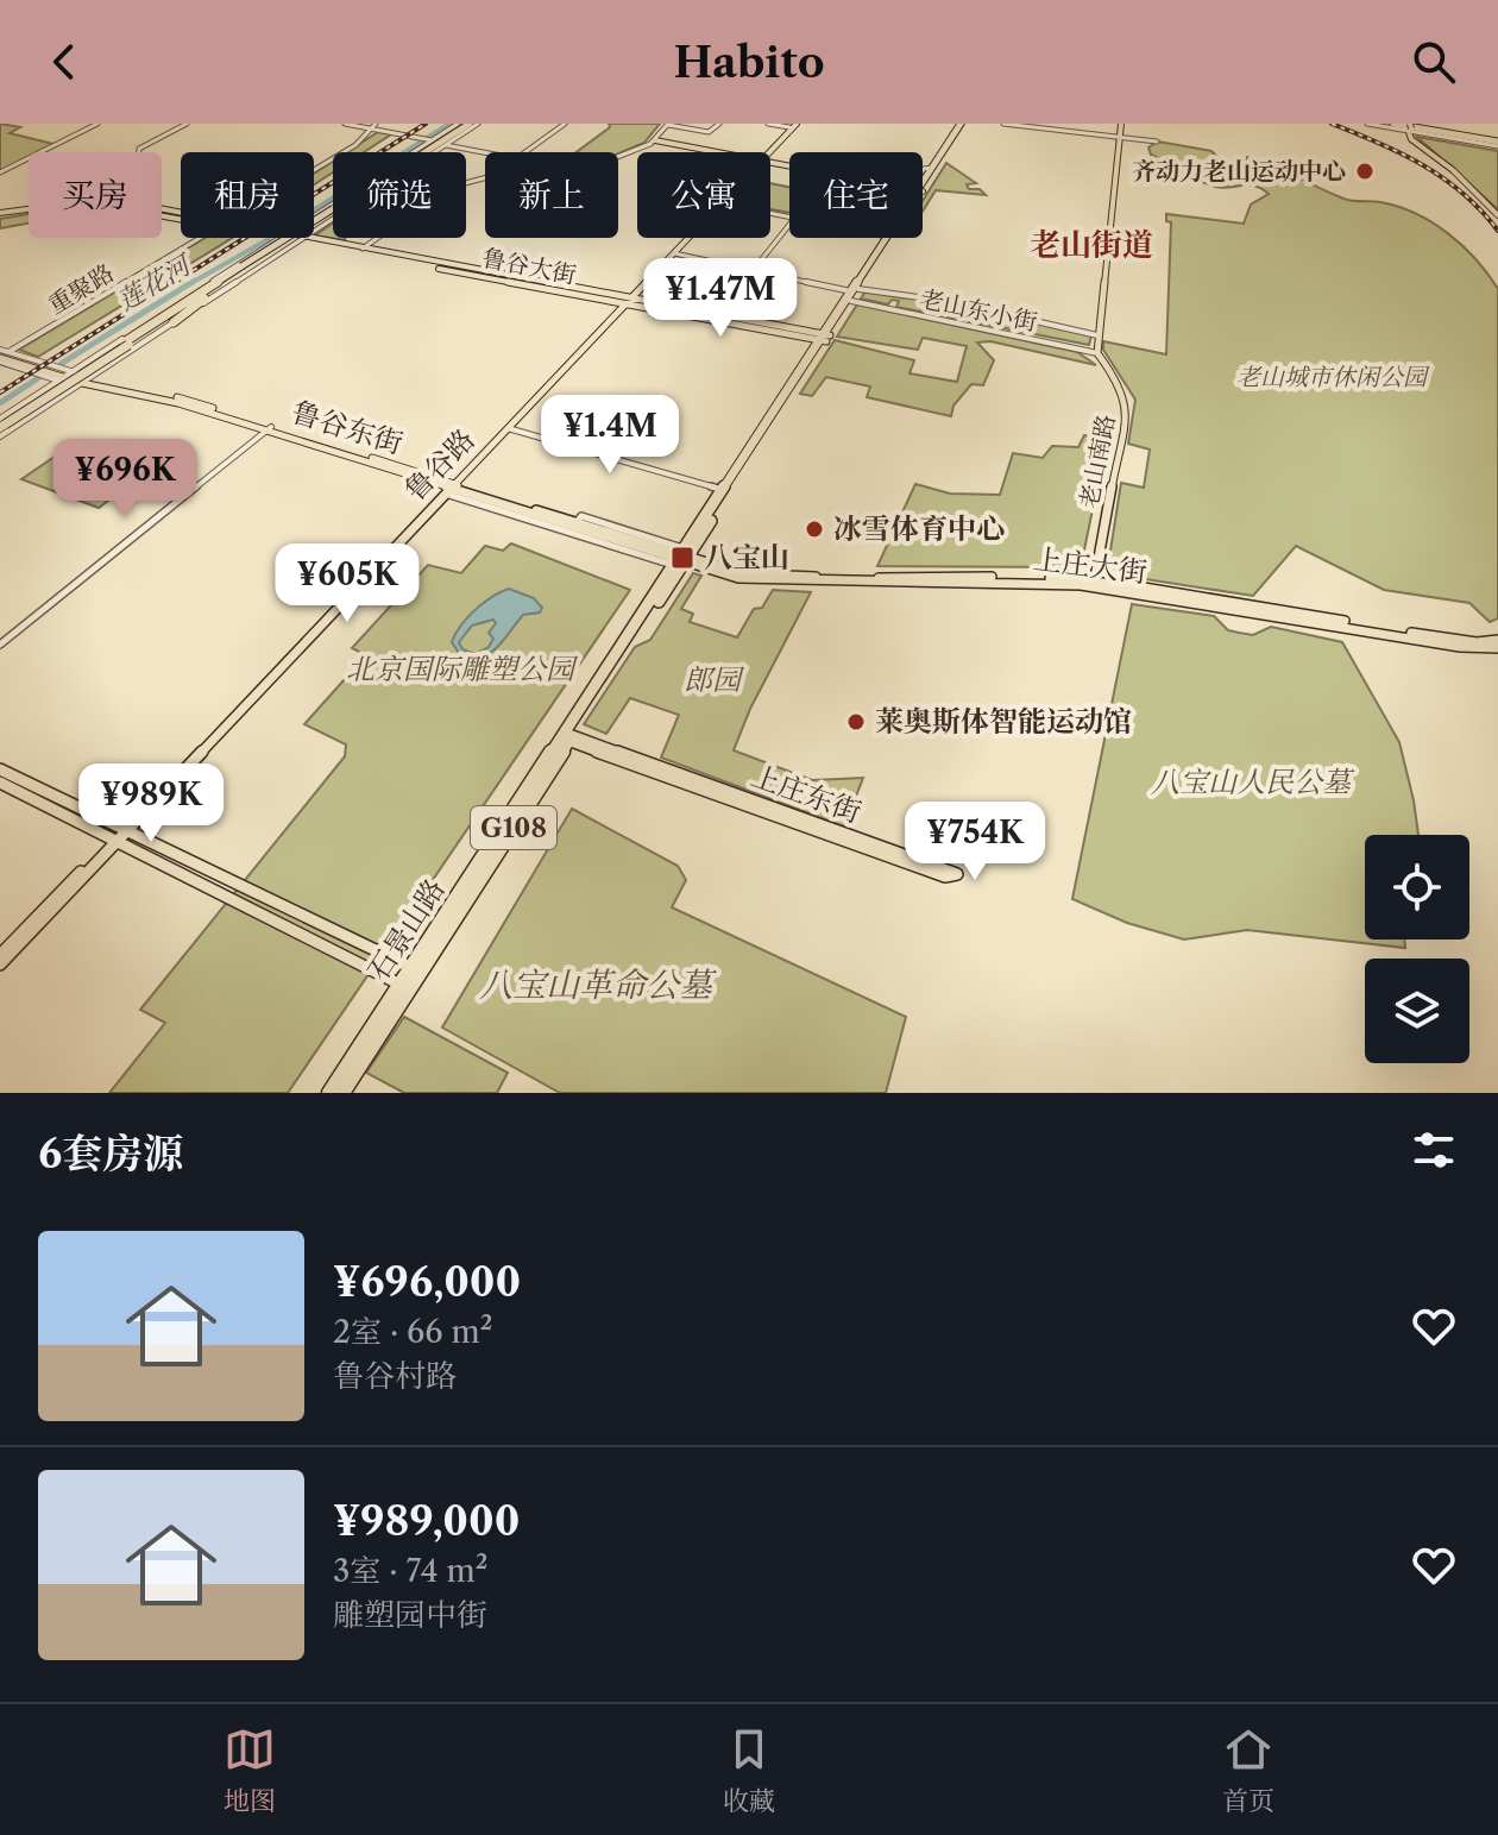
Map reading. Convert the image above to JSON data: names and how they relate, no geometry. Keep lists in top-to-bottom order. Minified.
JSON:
{"streets":{"highway":["G108","石景山路"],"main road":["鲁谷大街","鲁谷东街","老山南路","鲁谷路","上庄大街","上庄东街"],"street":["重聚路","老山东小街"]},"crossings":[["鲁谷大街","鲁谷路"],["鲁谷大街","石景山路"],["重聚路","鲁谷东街"],["老山东小街","老山南路"],["老山东小街","石景山路"],["鲁谷东街","鲁谷路"],["鲁谷东街","上庄大街"],["鲁谷东街","石景山路"],["老山南路","上庄大街"],["上庄大街","石景山路"],["上庄东街","石景山路"]],"districts":["老山街道"],"water":["莲花河"],"parks":["老山城市休闲公园","北京国际雕塑公园","郎园","八宝山人民公墓","八宝山革命公墓"],"places":{"other":["齐动力老山运动中心","冰雪体育中心","莱奥斯体智能运动馆"],"transit":["八宝山"]},"page":{"header":"Habito","chip":["买房","租房","筛选","新上","公寓","住宅"],"price":["¥1.47M","¥1.4M","¥696K","¥605K","¥989K","¥754K"],"heading":"6套房源","list":[{"name":"¥696,000","note":"2室 · 66 m² · 鲁谷村路"},{"name":"¥989,000","note":"3室 · 74 m² · 雕塑园中街"}],"tabs":["地图","收藏","首页"]}}
